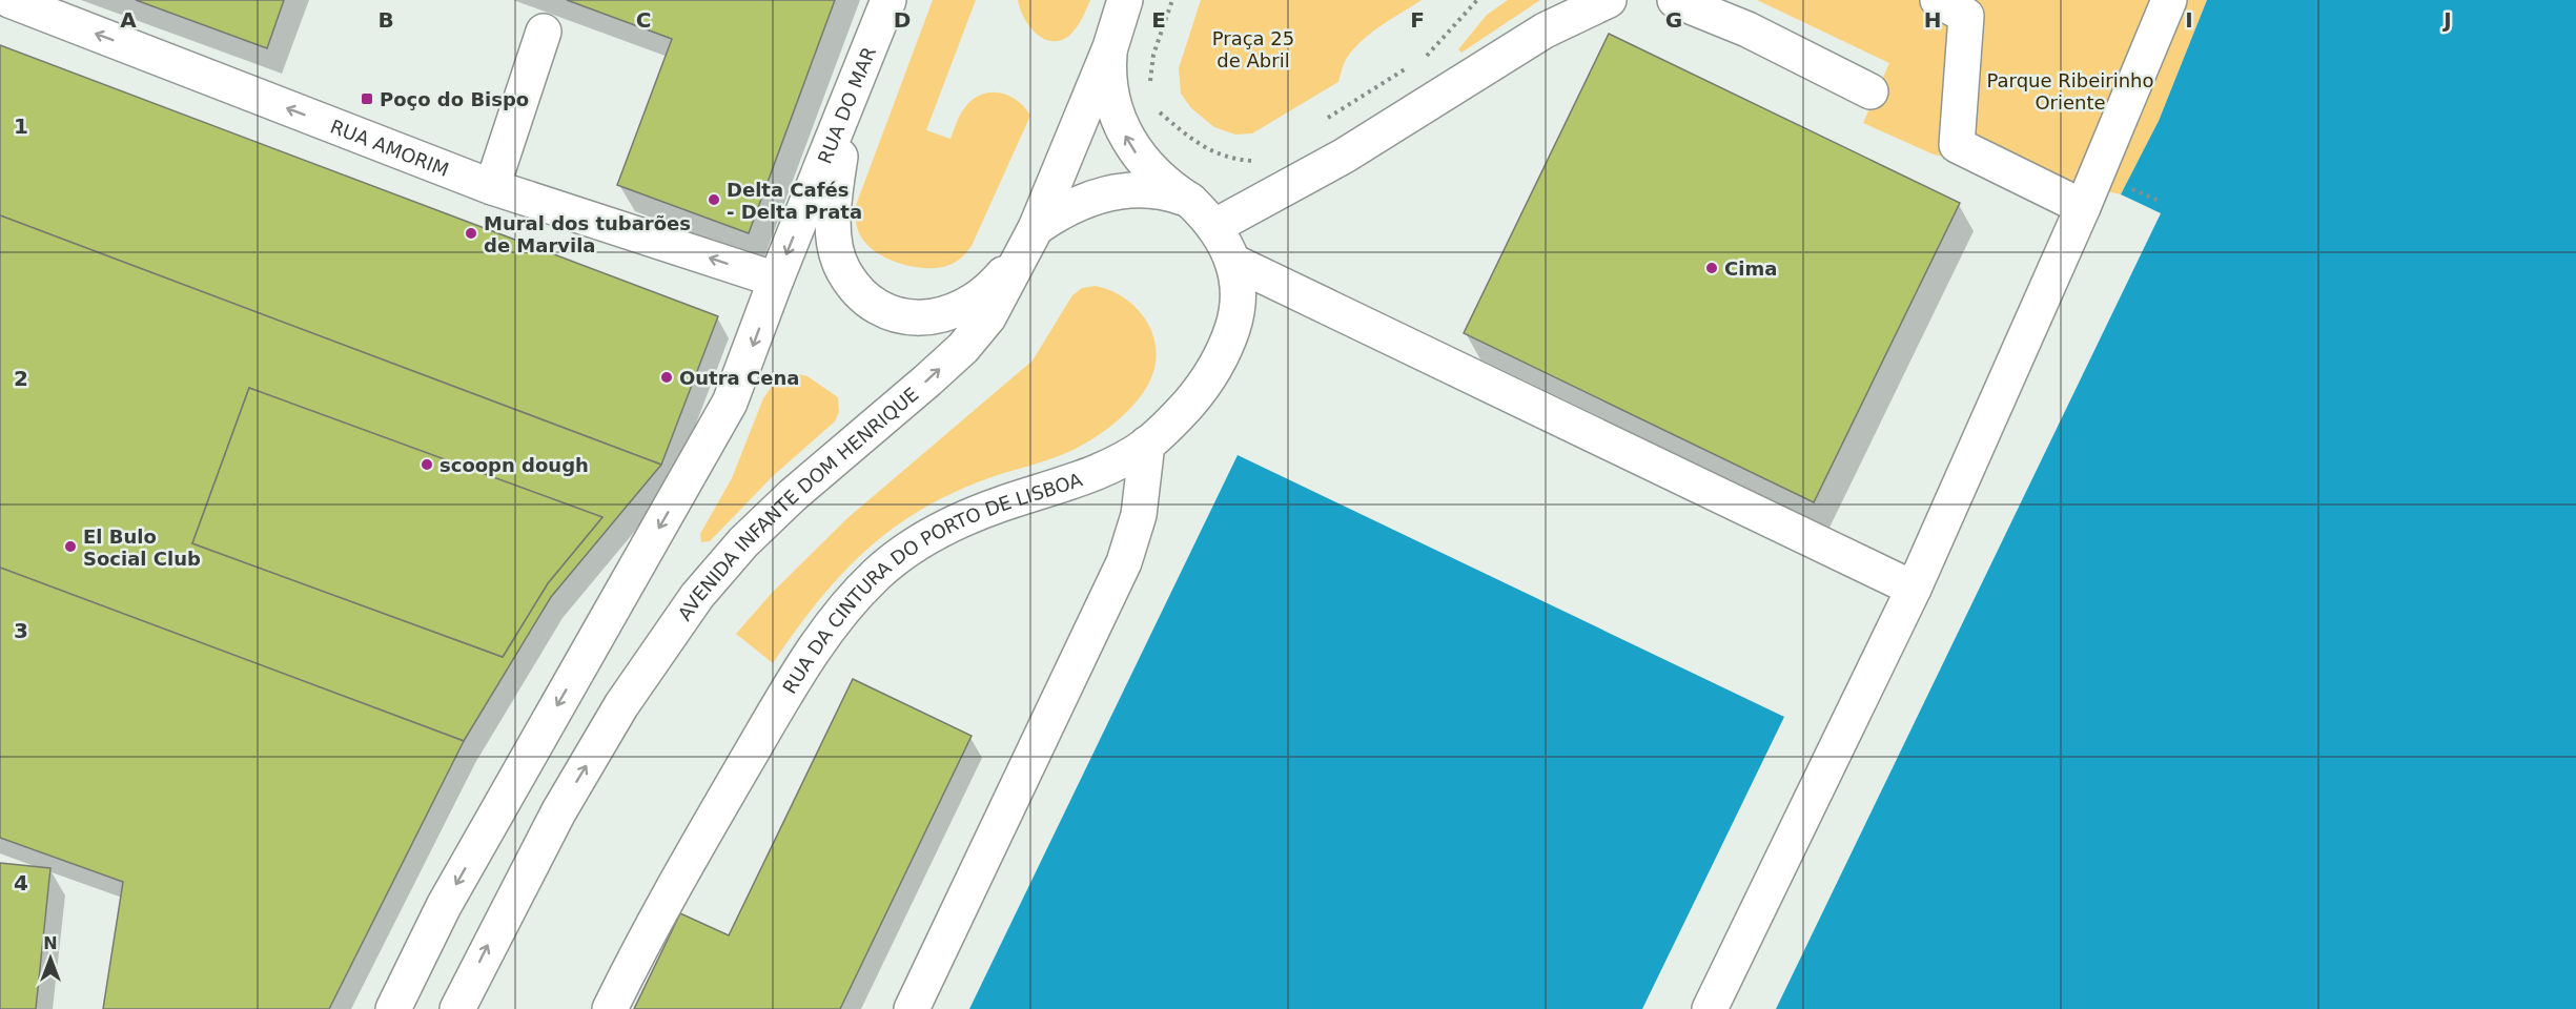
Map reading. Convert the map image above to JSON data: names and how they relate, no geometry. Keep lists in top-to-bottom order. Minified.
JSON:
{"streets":{"main road":["RUA DO MAR","RUA AMORIM","AVENIDA INFANTE DOM HENRIQUE","RUA DA CINTURA DO PORTO DE LISBOA"]},"crossings":[["RUA DO MAR","RUA AMORIM"]],"one_way":["RUA AMORIM"],"parks":["Praça 25 de Abril","Parque Ribeirinho Oriente"],"places":{"transit":["Poço do Bispo"],"other":["Delta Cafés - Delta Prata","Mural dos tubarões de Marvila","Cima","Outra Cena","scoopn dough","El Bulo Social Club"]},"north":"top","grid":{"columns":["A","B","C","D","E","F","G","H","I","J"],"rows":["1","2","3","4"]}}
